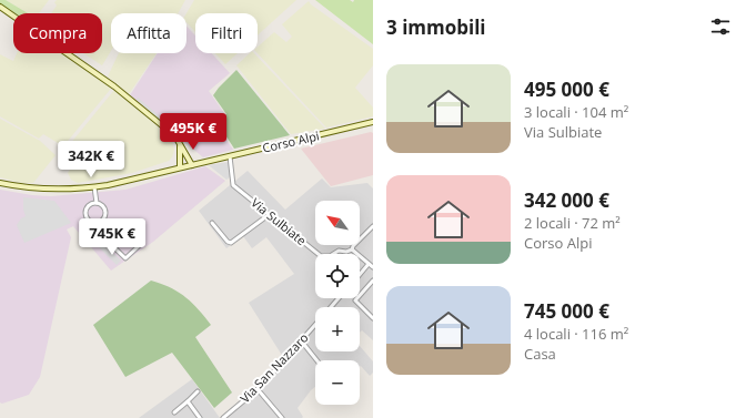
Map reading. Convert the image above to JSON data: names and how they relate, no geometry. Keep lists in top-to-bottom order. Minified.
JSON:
{"streets":{"main road":["Corso Alpi"],"street":["Via Sulbiate","Via San Nazzaro"]},"crossings":[["Corso Alpi","Via Sulbiate"]],"north":"top left","page":{"heading":"3 immobili","chip":["Compra","Affitta","Filtri"],"list":[{"name":"495 000 €","note":"3 locali · 104 m² · Via Sulbiate"},{"name":"342 000 €","note":"2 locali · 72 m² · Corso Alpi"},{"name":"745 000 €","note":"4 locali · 116 m² · Casa"}],"price":["495K €","342K €","745K €"],"map_buttons":["+","−"]}}
